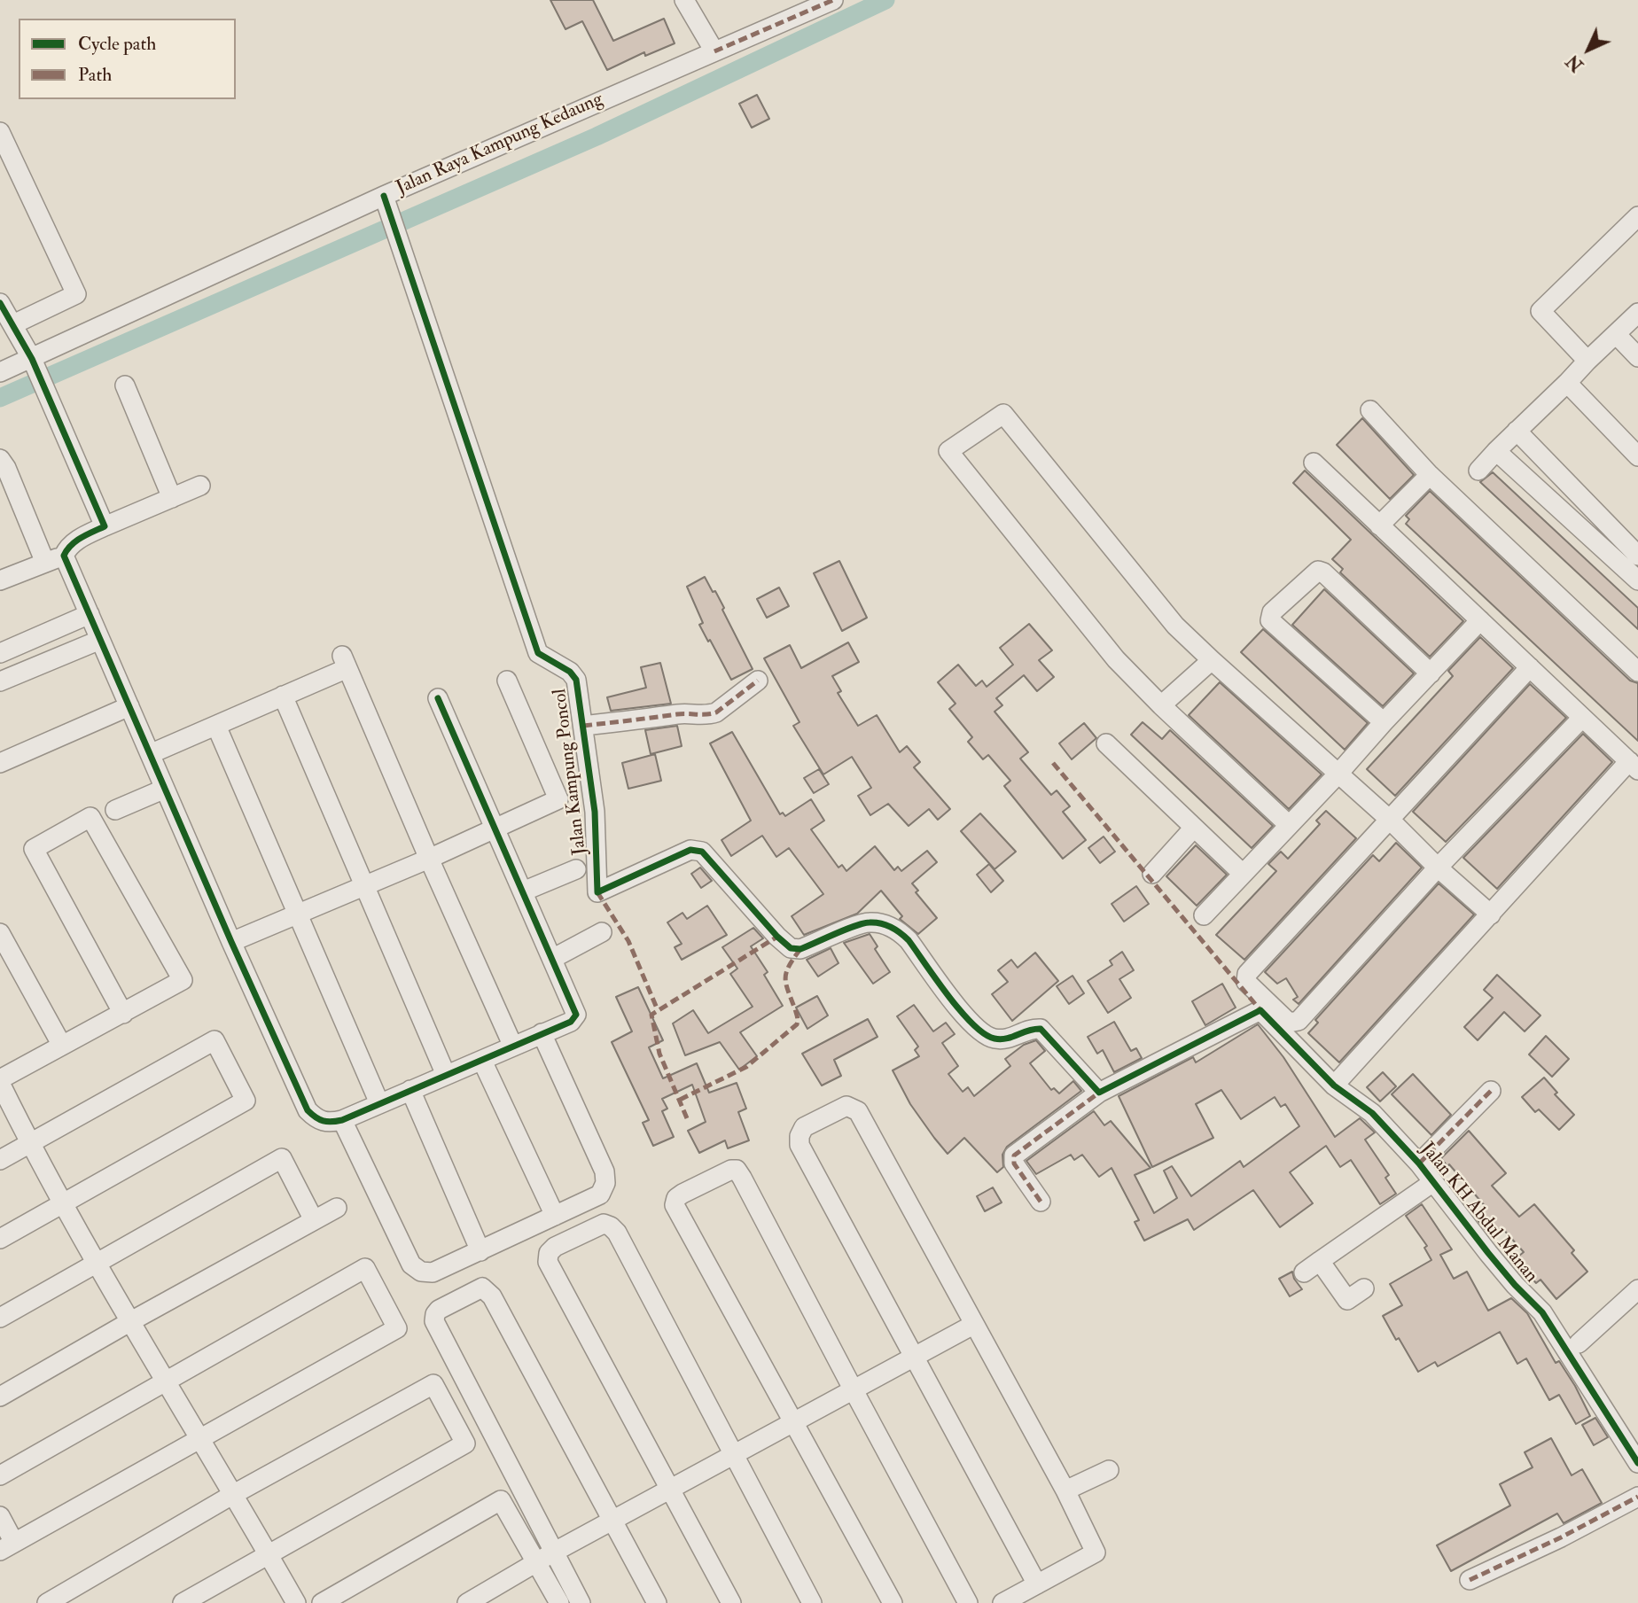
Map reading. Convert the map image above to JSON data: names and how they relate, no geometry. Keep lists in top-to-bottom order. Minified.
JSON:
{"streets":{"street":["Jalan Raya Kampung Kedaung","Jalan Kampung Poncol","Jalan KH Abdul Manan"]},"crossings":[["Jalan Raya Kampung Kedaung","Jalan Kampung Poncol"],["Jalan Kampung Poncol","Jalan KH Abdul Manan"]],"legend":["Cycle path","Path"],"north":"bottom left"}
